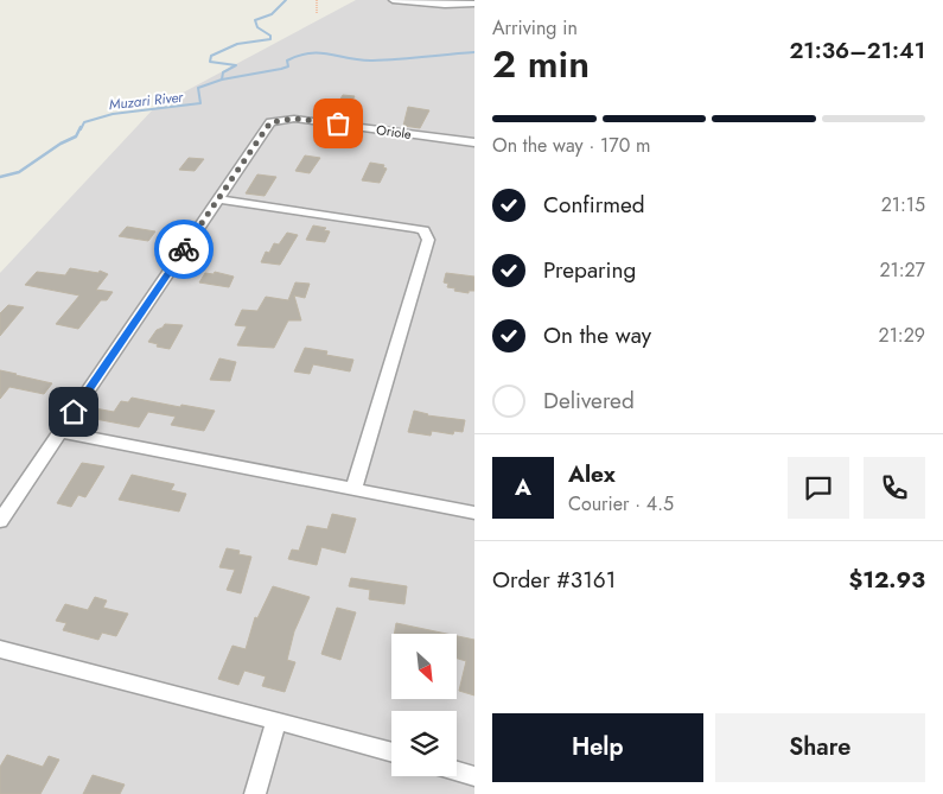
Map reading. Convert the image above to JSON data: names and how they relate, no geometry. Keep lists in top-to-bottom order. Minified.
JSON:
{"streets":{"street":["Oriole"]},"water":["Muzari River"],"north":"bottom right","page":{"heading":["2 min","Arriving in","21:36–21:41"],"panel":["Alex","Courier · 4.5","Order #3161","$12.93"],"bar":"On the way · 170 m","list":[["Confirmed","21:15"],["Preparing","21:27"],["On the way","21:29"],"Delivered"],"round":"A","buttons":["Help","Share"]}}
